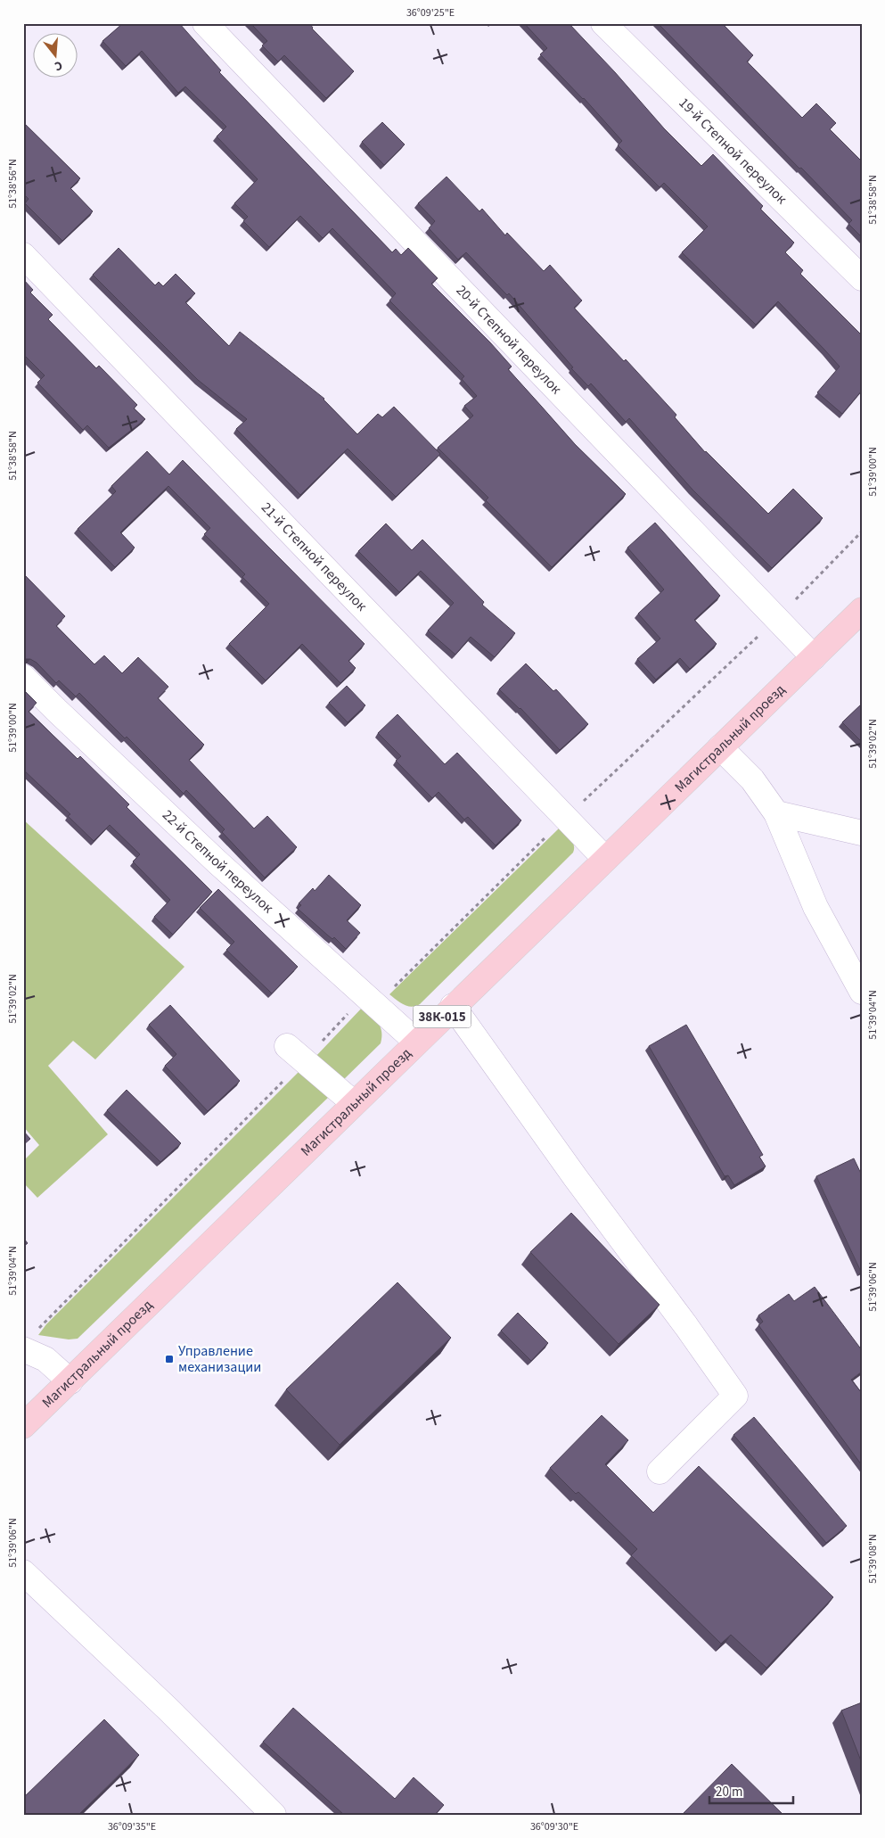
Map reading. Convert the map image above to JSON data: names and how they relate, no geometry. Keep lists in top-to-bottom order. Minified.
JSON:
{"streets":{"main road":["Магистральный проезд","38К-015"],"street":["19-й Степной переулок","20-й Степной переулок","21-й Степной переулок","22-й Степной переулок"]},"crossings":[["20-й Степной переулок","Магистральный проезд"],["21-й Степной переулок","Магистральный проезд"],["Магистральный проезд","22-й Степной переулок"]],"places":{"transit":["Управление механизации"]},"scale_bar":"20 m","north":"bottom","coordinates":["36°09'25\"E","51°38'56\"N","51°38'58\"N","51°39'00\"N","51°39'02\"N","51°39'04\"N","51°39'06\"N","51°39'08\"N","36°09'35\"E","36°09'30\"E"]}
